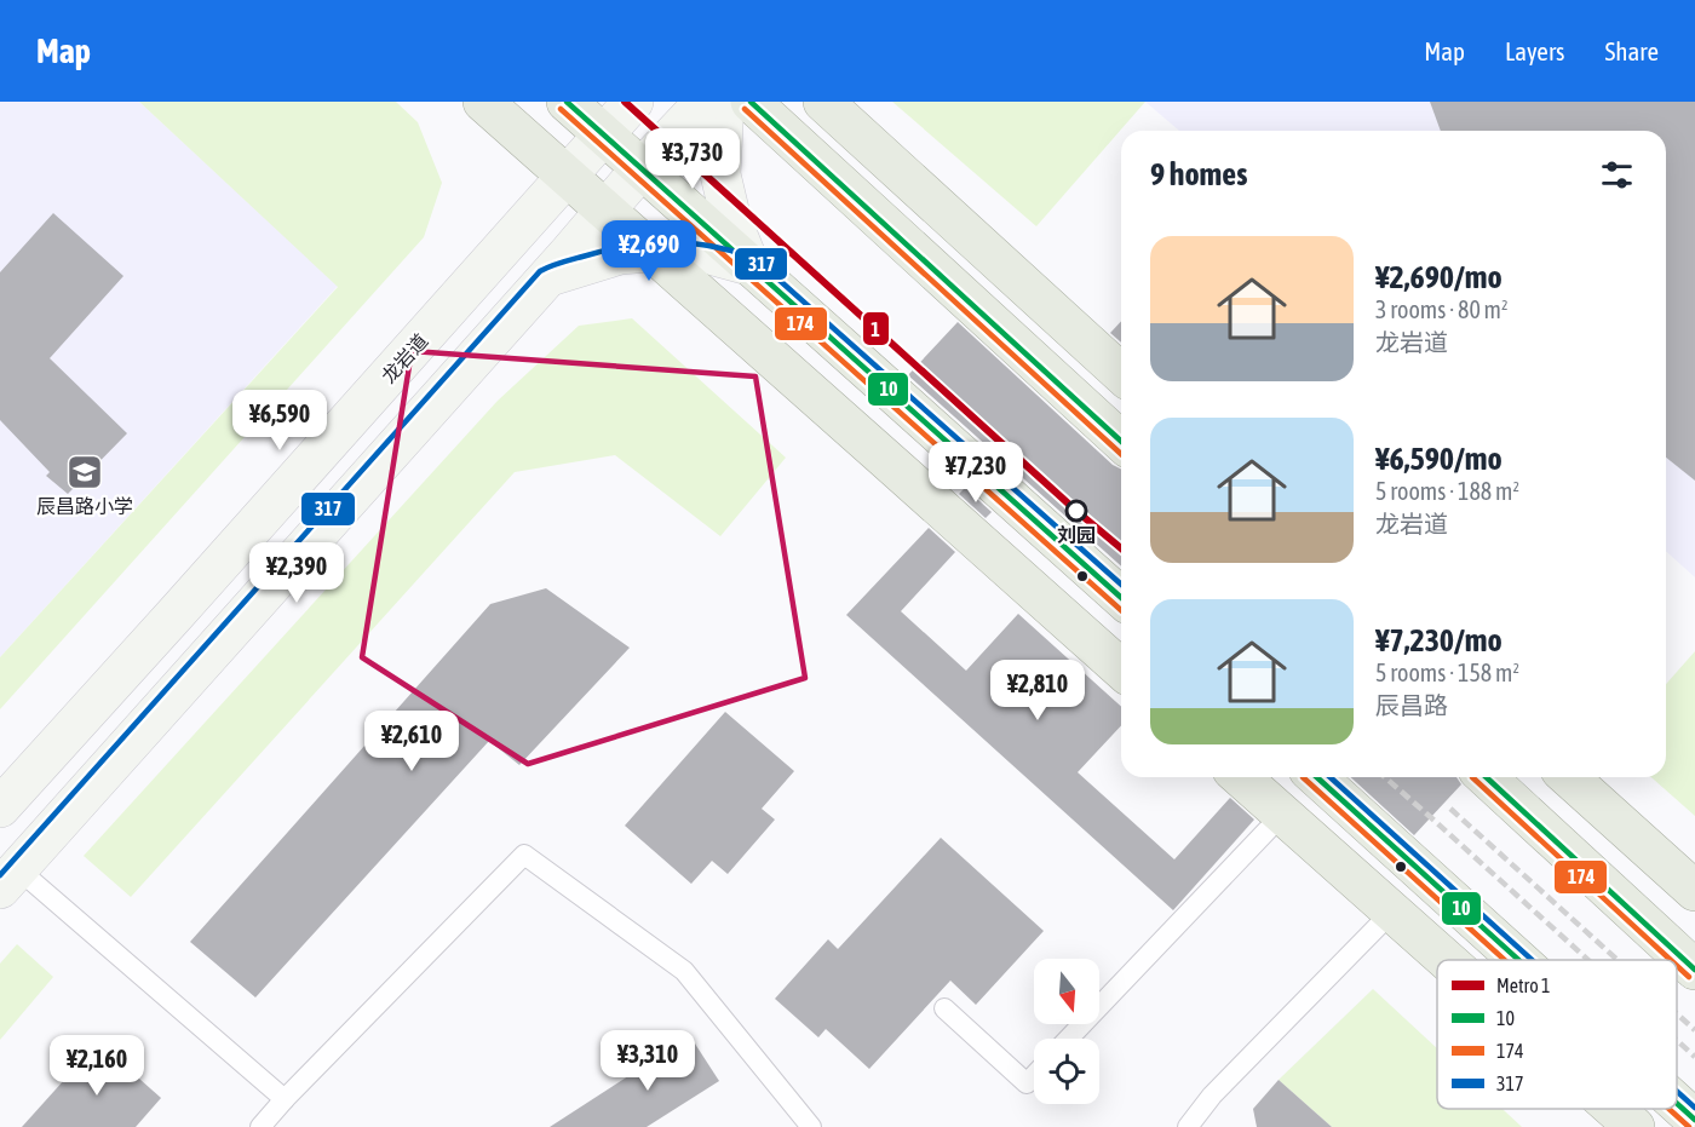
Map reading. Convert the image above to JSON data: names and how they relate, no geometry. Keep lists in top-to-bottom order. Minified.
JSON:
{"streets":{"main road":["龙岩道"]},"places":{"school or university":["辰昌路小学"],"other":["刘园"]},"lines":["metro line 1","transit line 10","transit line 174","transit line 317"],"legend":["Metro 1","10","174","317"],"north":"bottom","page":{"header":"Map","nav":["Map","Layers","Share"],"price":["¥3,730","¥2,690","¥6,590","¥7,230","¥2,390","¥2,810","¥2,610","¥3,310","¥2,160"],"heading":"9 homes","list":[{"name":"¥2,690/mo","note":"3 rooms · 80 m² · 龙岩道"},{"name":"¥6,590/mo","note":"5 rooms · 188 m² · 龙岩道"},{"name":"¥7,230/mo","note":"5 rooms · 158 m² · 辰昌路"}]}}
